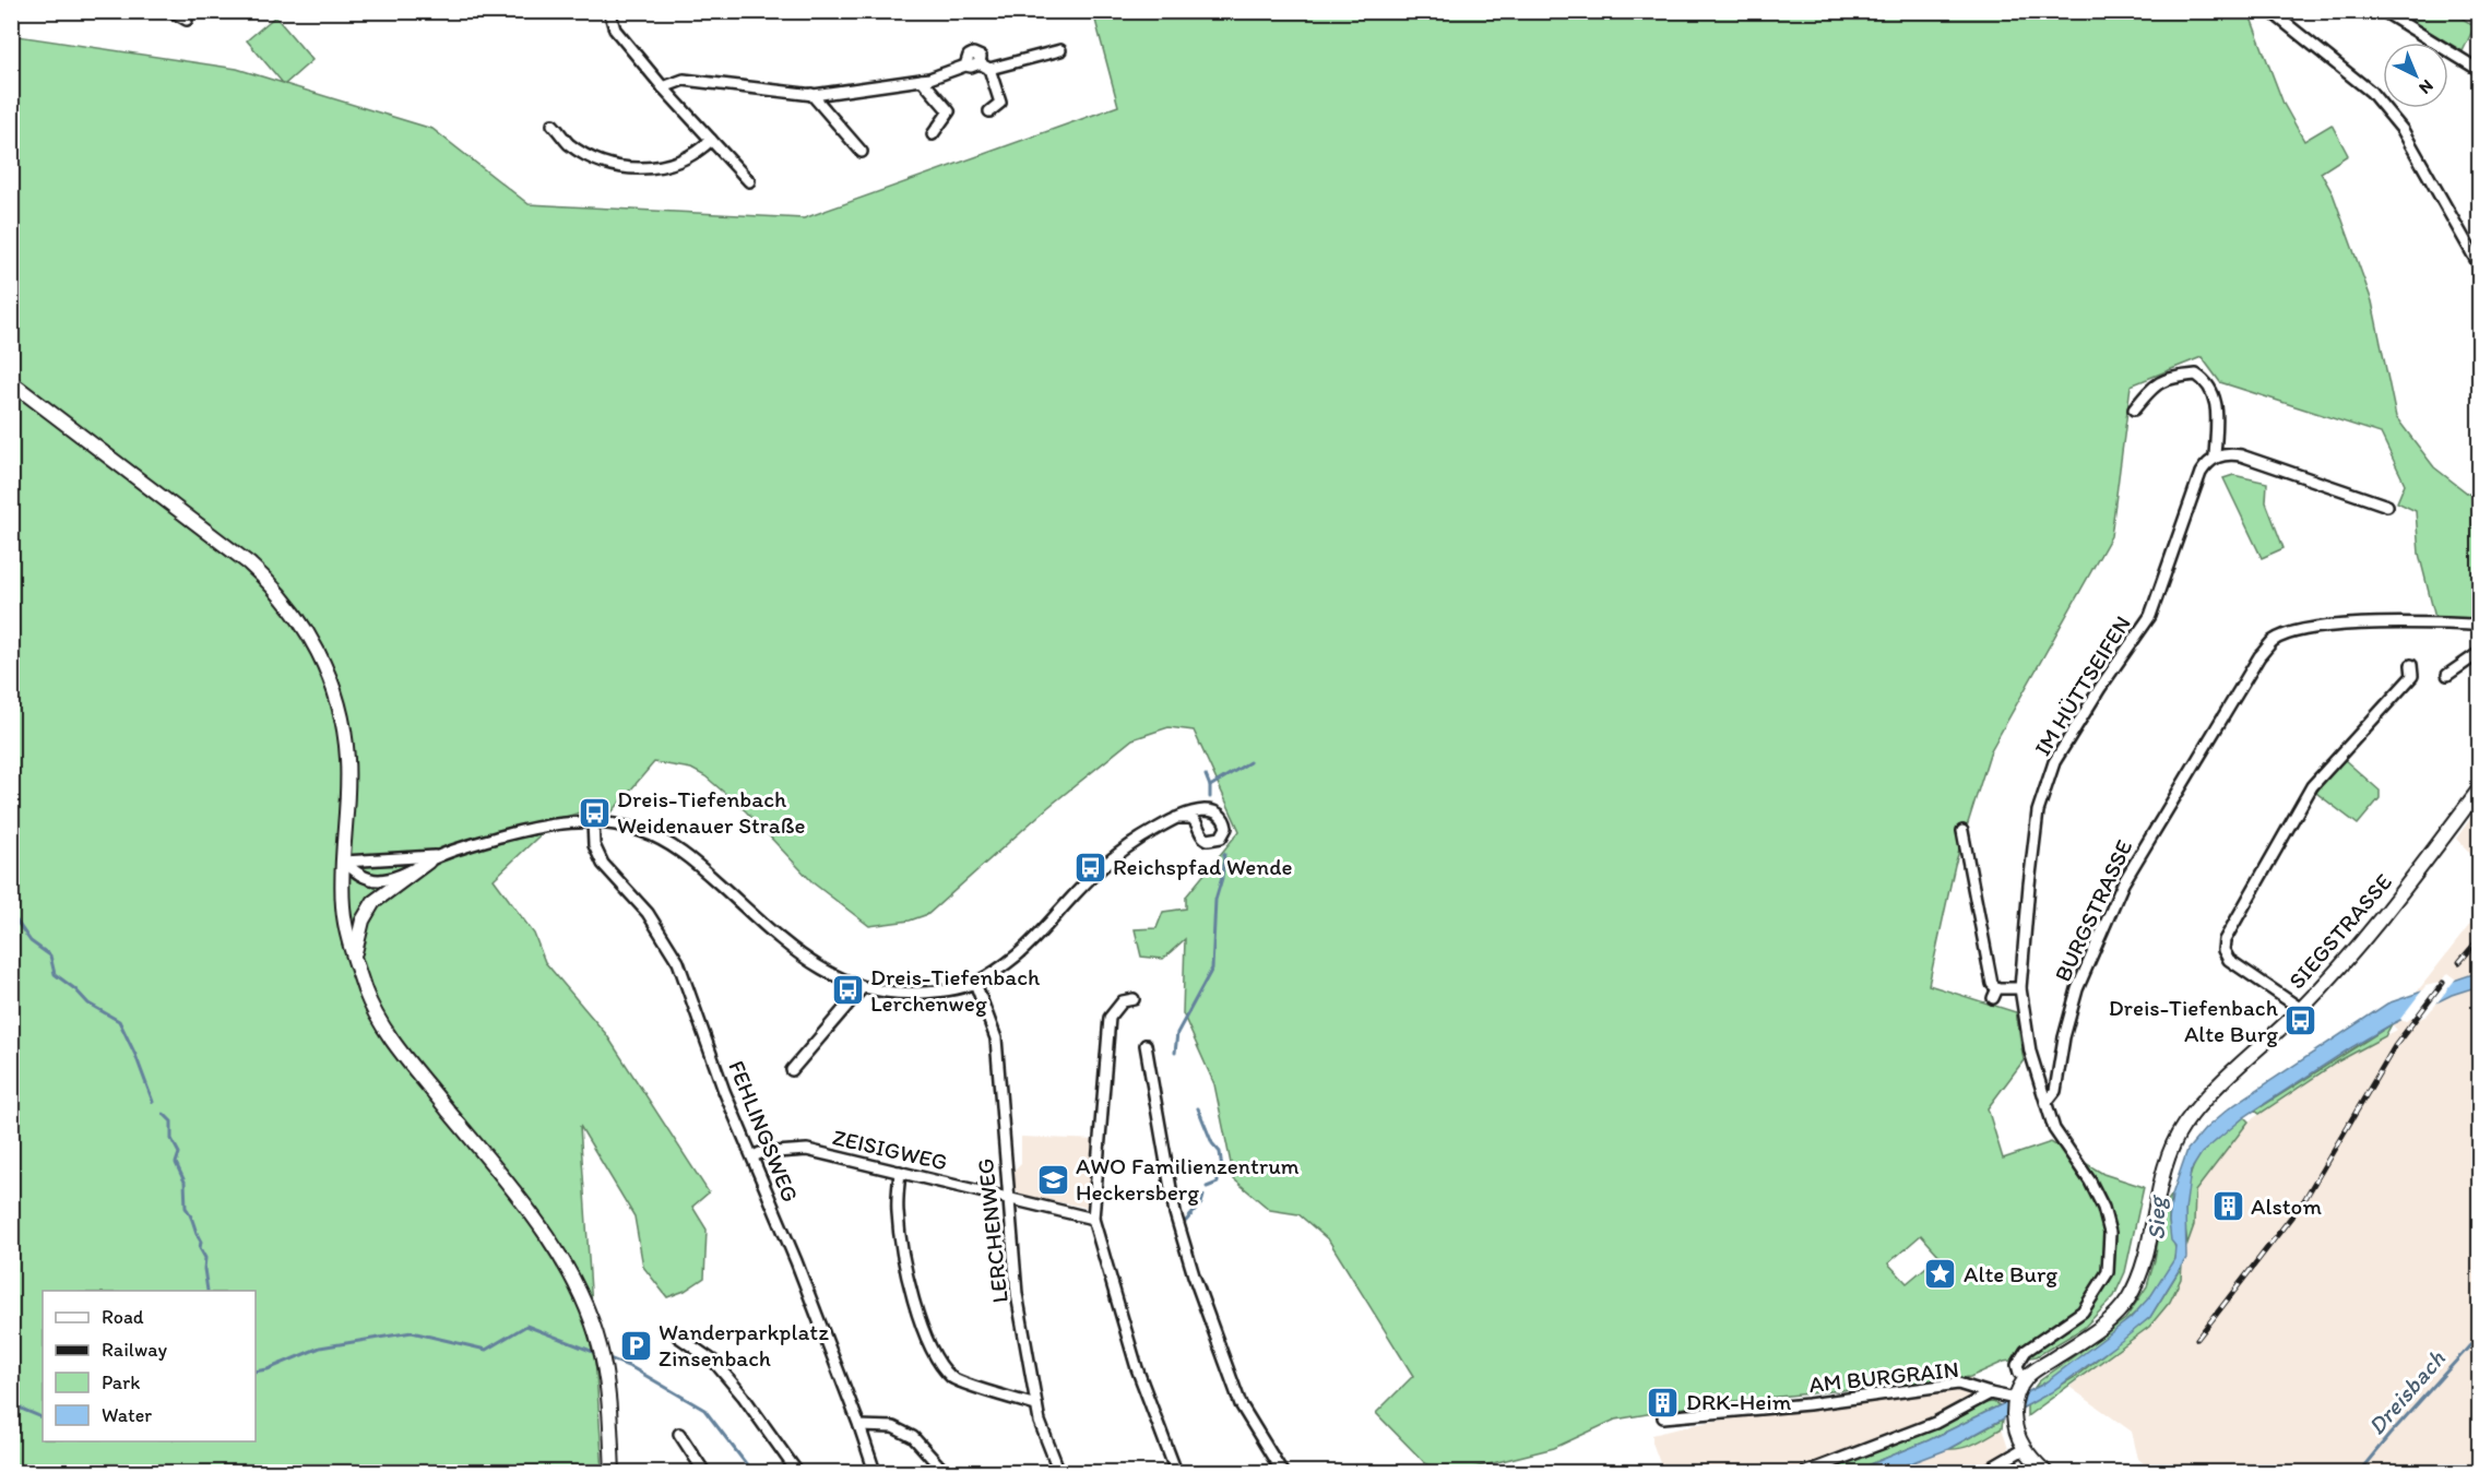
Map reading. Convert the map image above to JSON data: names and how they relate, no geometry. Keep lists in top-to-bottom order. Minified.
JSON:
{"streets":{"street":["IM HÜTTSEIFEN","BURGSTRASSE","SIEGSTRASSE","FEHLINGSWEG","ZEISIGWEG","LERCHENWEG","AM BURGRAIN"]},"crossings":[["IM HÜTTSEIFEN","BURGSTRASSE"],["FEHLINGSWEG","ZEISIGWEG"],["ZEISIGWEG","LERCHENWEG"]],"water":["Sieg","Dreisbach"],"places":{"bus stop":["Dreis-Tiefenbach Weidenauer Straße","Reichspfad Wende","Dreis-Tiefenbach Lerchenweg","Dreis-Tiefenbach Alte Burg"],"school or university":["AWO Familienzentrum Heckersberg"],"building":["Alstom","DRK-Heim"],"place":["Alte Burg"],"parking":["Wanderparkplatz Zinsenbach"]},"legend":["Road","Railway","Park","Water"],"north":"bottom right"}
